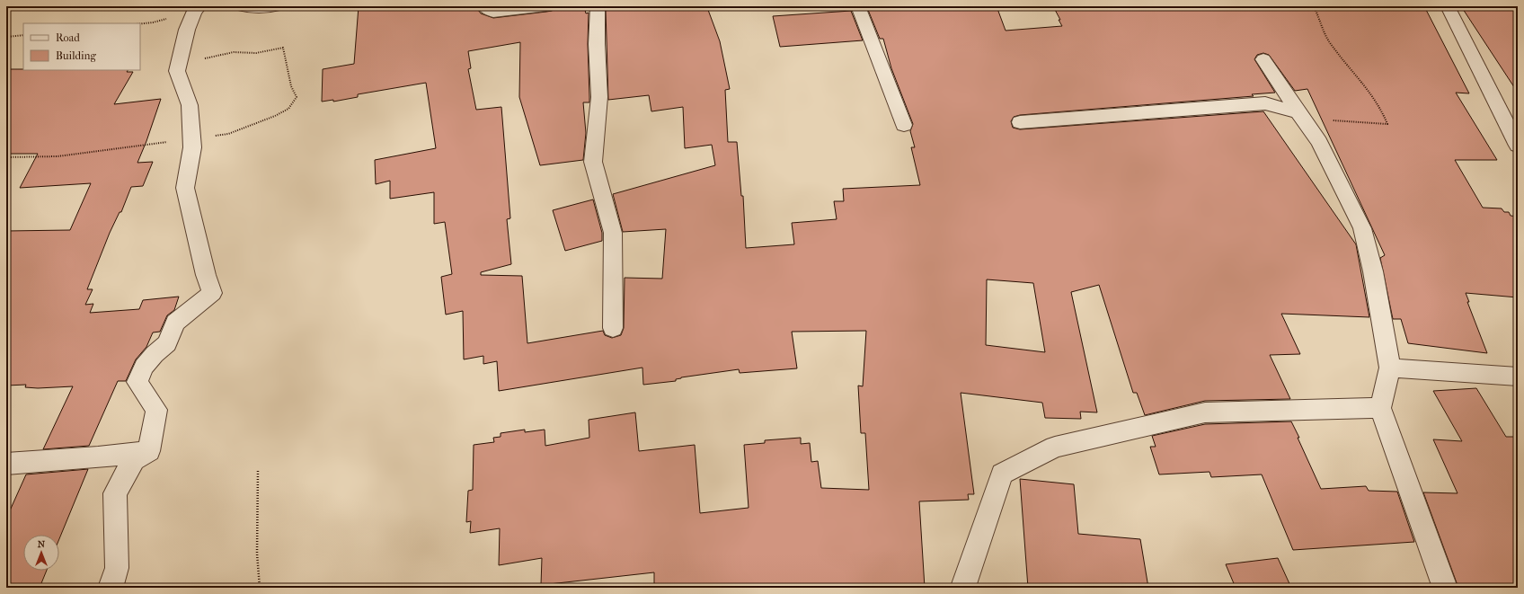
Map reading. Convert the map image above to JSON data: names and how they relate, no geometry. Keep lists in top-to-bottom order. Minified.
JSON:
{"legend":["Road","Building"],"north":"top"}
